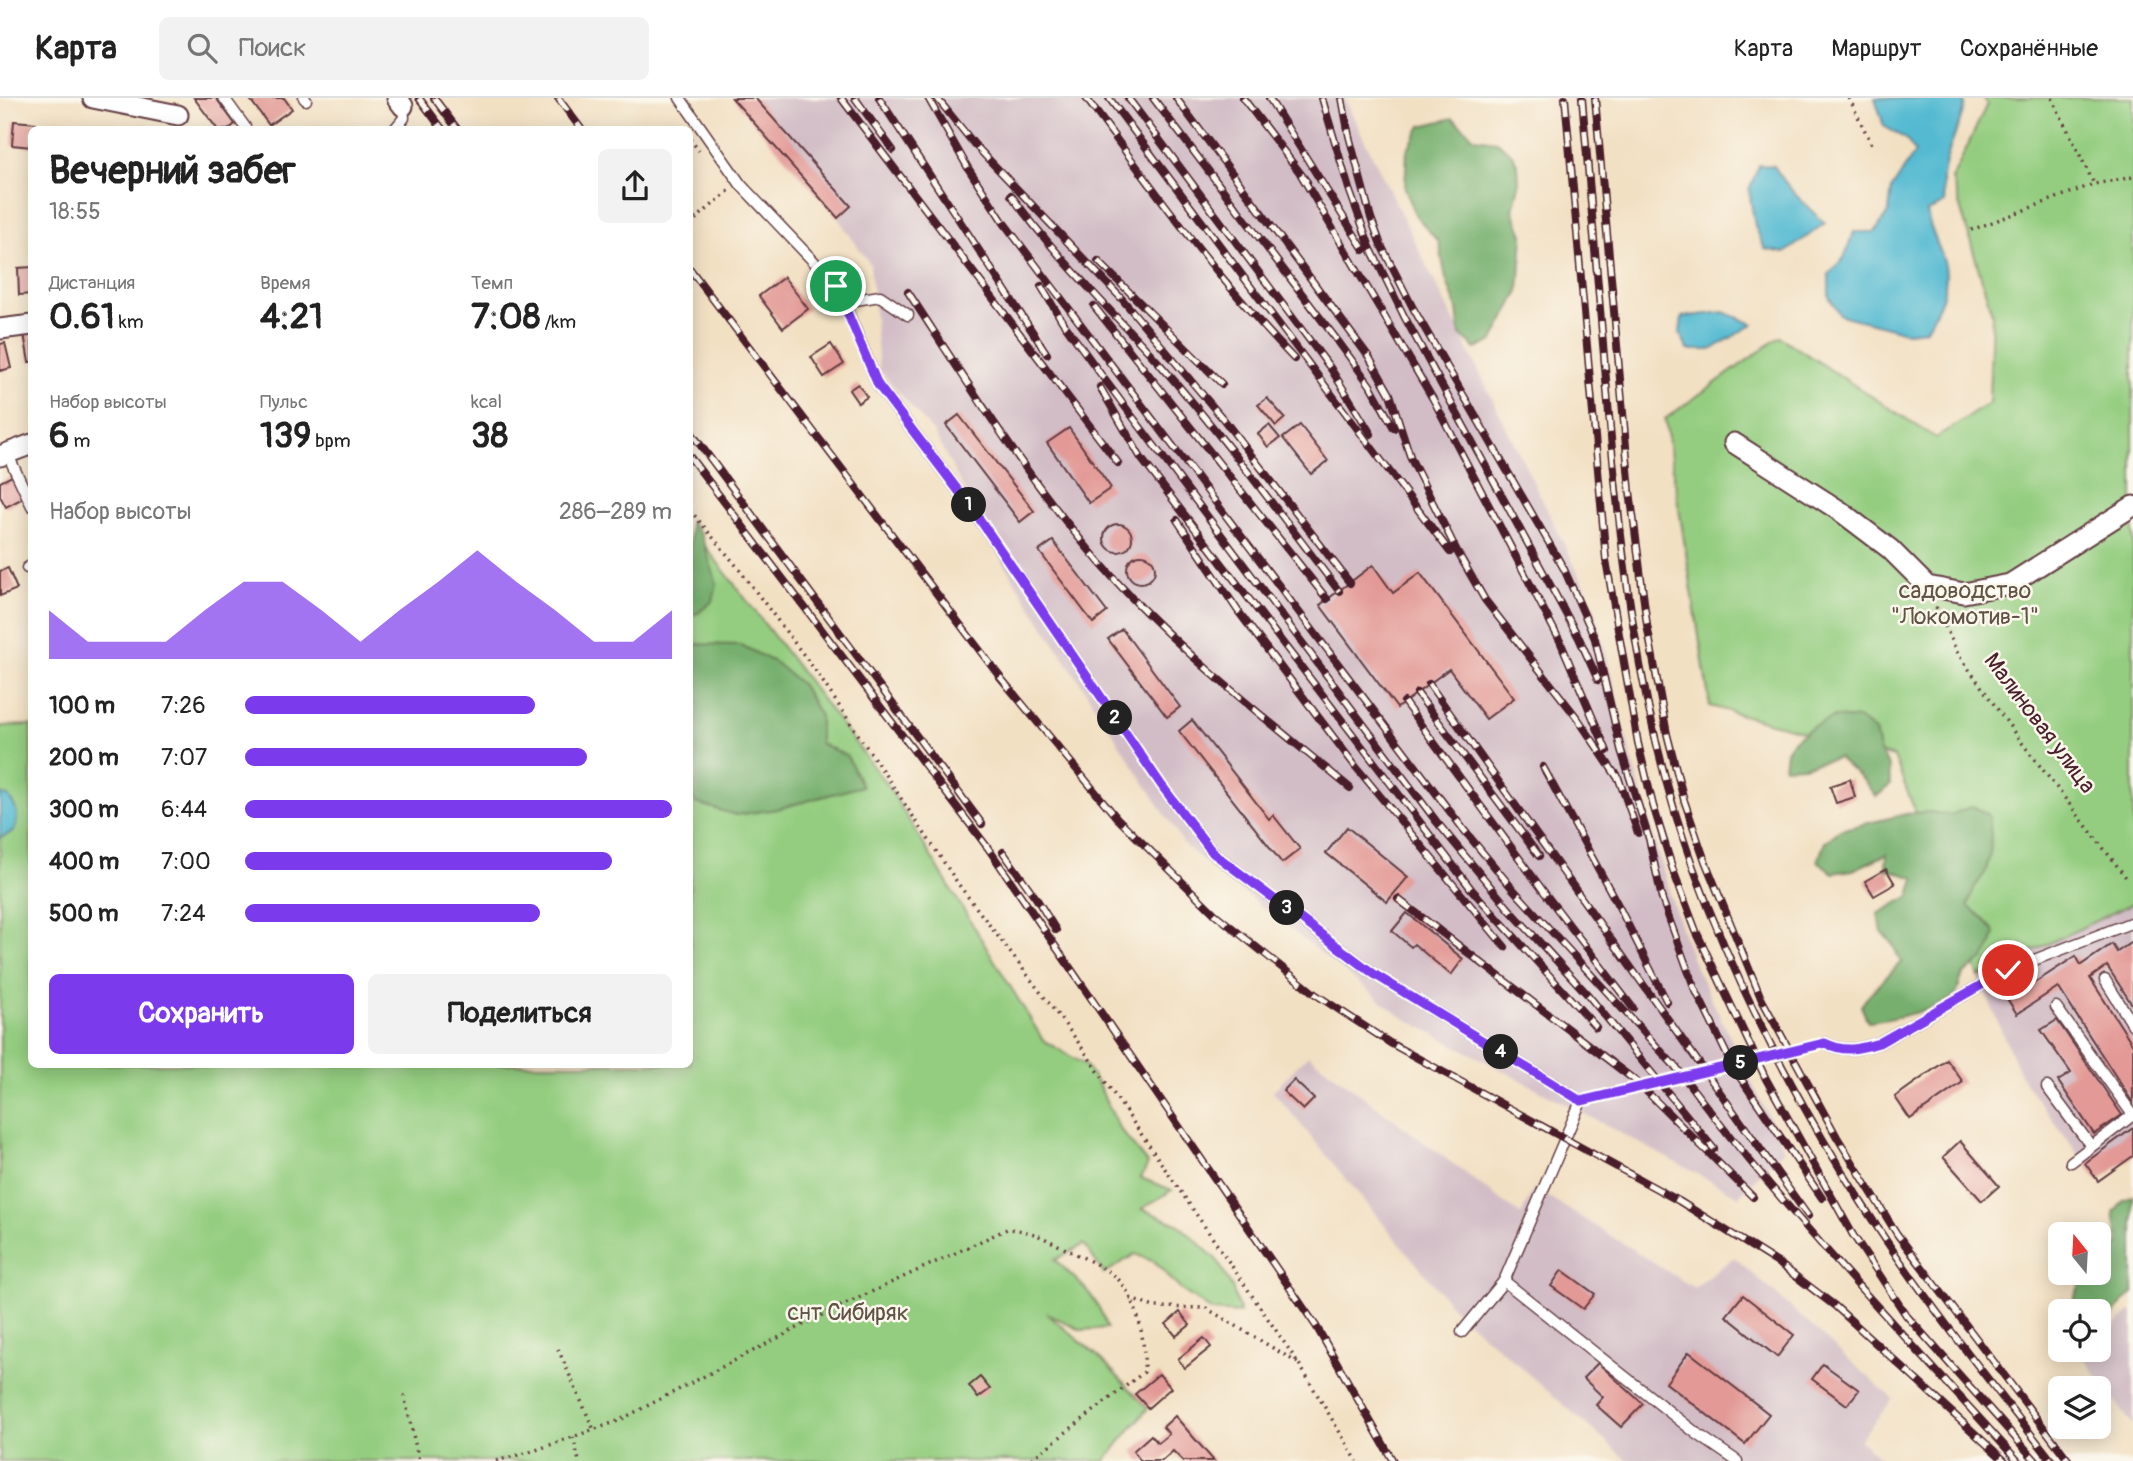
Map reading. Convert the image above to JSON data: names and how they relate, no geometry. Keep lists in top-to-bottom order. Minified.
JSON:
{"streets":{"path":["Малиновая улица"]},"parks":["садоводство \"Локомотив-1\"","снт Сибиряк"],"north":"top","page":{"header":"Карта","search":"Поиск","nav":["Карта","Маршрут","Сохранённые"],"heading":["Вечерний забег","18:55"],"stats":[["Дистанция","0.61 km"],["Время","4:21"],["Темп","7:08 /km"],["Набор высоты","6 m"],["Пульс","139 bpm"],["kcal","38"]],"chart":["Набор высоты","286–289 m"],"pins":["1","2","3","4","5"],"list":[{"name":"100 m","note":"7:26"},{"name":"200 m","note":"7:07"},{"name":"300 m","note":"6:44"},{"name":"400 m","note":"7:00"},{"name":"500 m","note":"7:24"}],"buttons":["Сохранить","Поделиться"]}}
